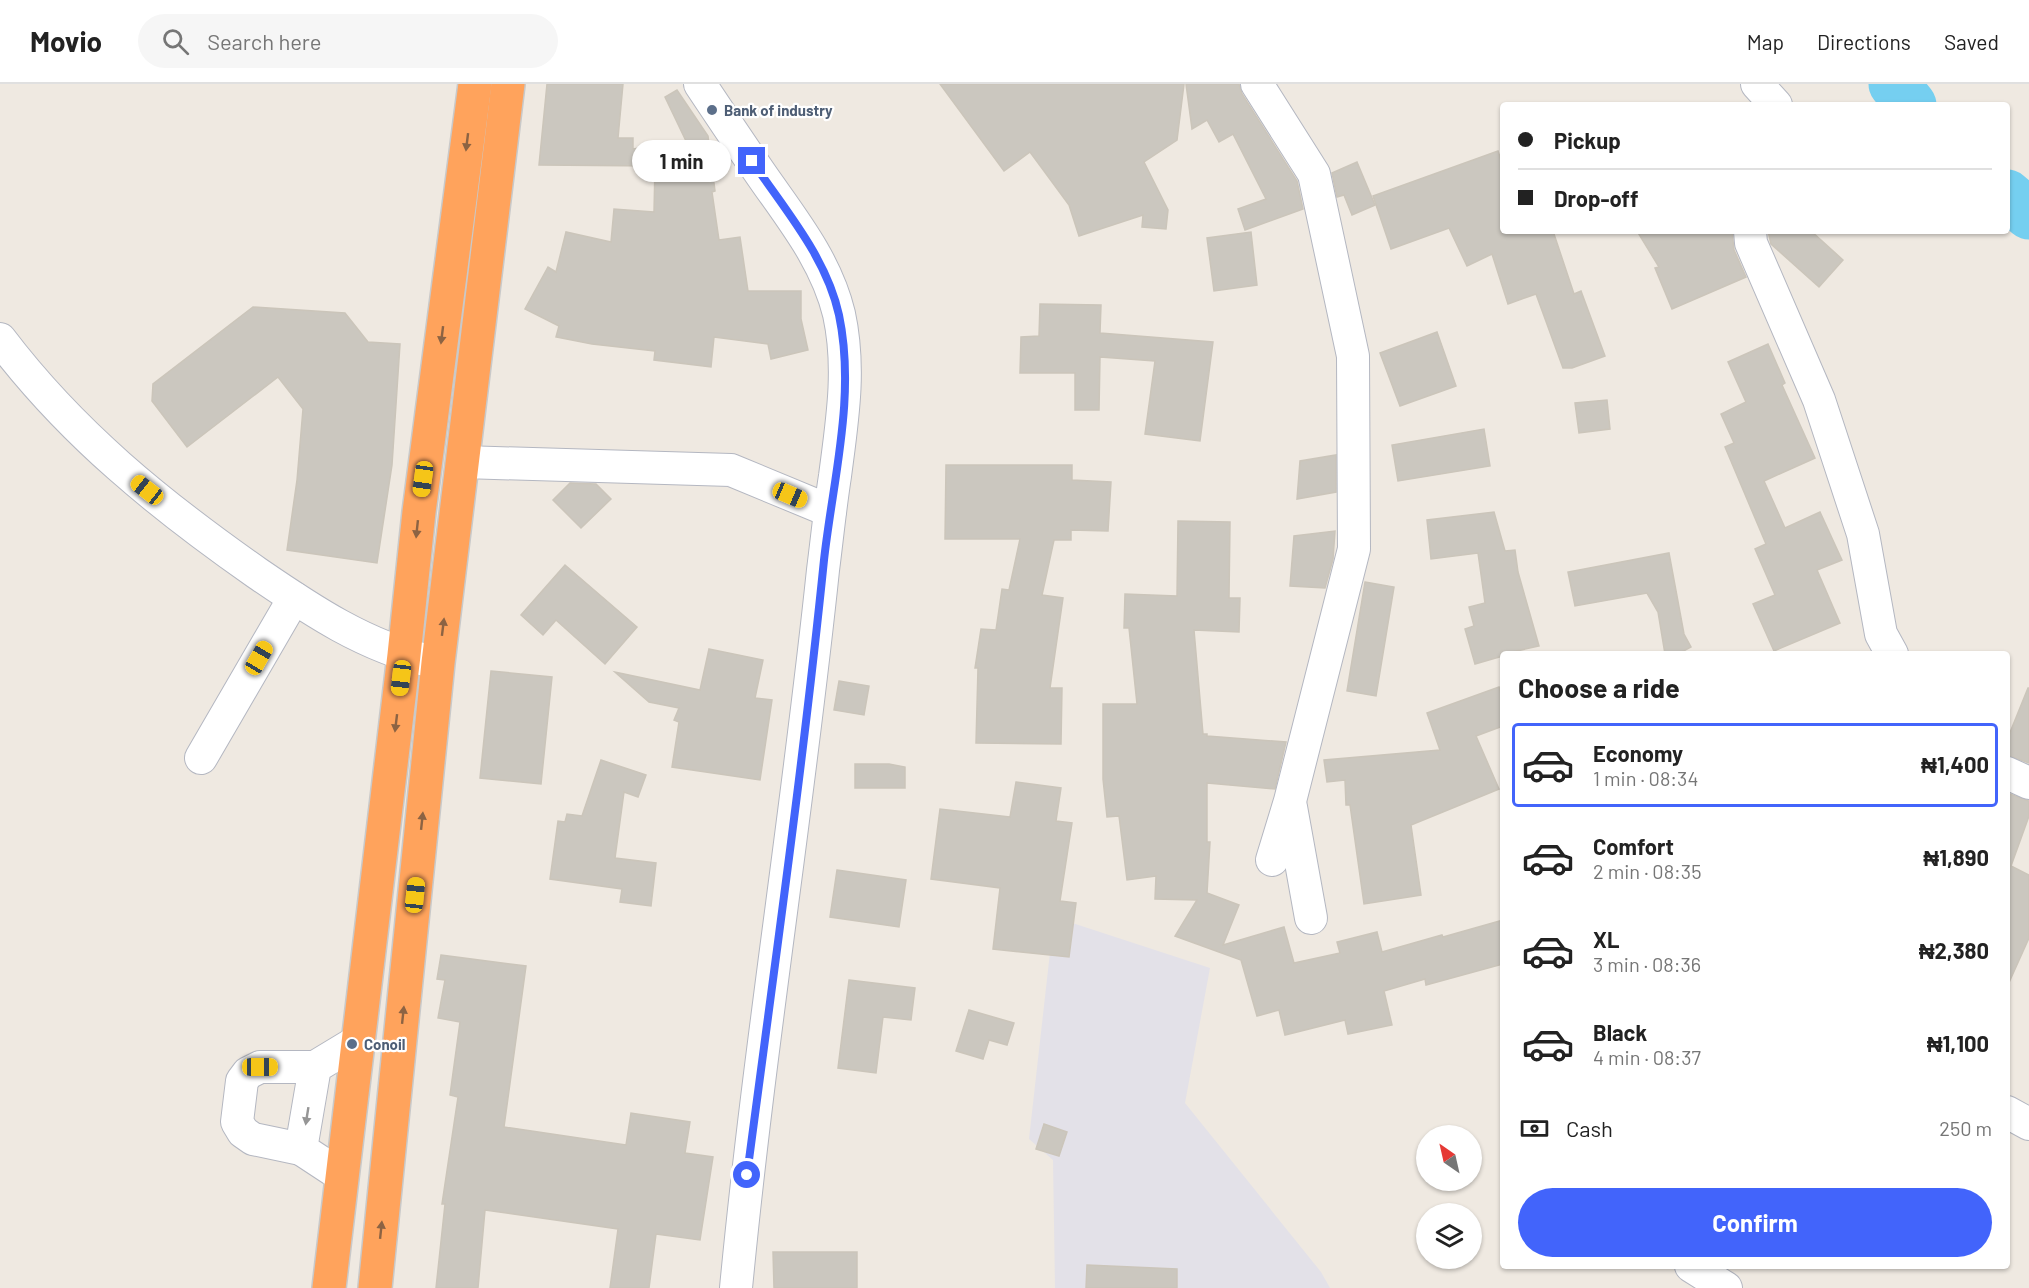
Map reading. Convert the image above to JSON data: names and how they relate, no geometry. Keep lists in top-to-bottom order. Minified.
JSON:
{"places":["Bank of industry","Conoil"],"north":"top left","page":{"header":"Movio","search":"Search here","nav":["Map","Directions","Saved"],"banner":["Pickup","Drop-off"],"bubble":"1 min","heading":"Choose a ride","list":[{"name":"Economy","note":"1 min · 08:34","value":"₦1,400"},{"name":"Comfort","note":"2 min · 08:35","value":"₦1,890"},{"name":"XL","note":"3 min · 08:36","value":"₦2,380"},{"name":"Black","note":"4 min · 08:37","value":"₦1,100"}],"pay":["Cash","250 m"],"buttons":"Confirm"}}
